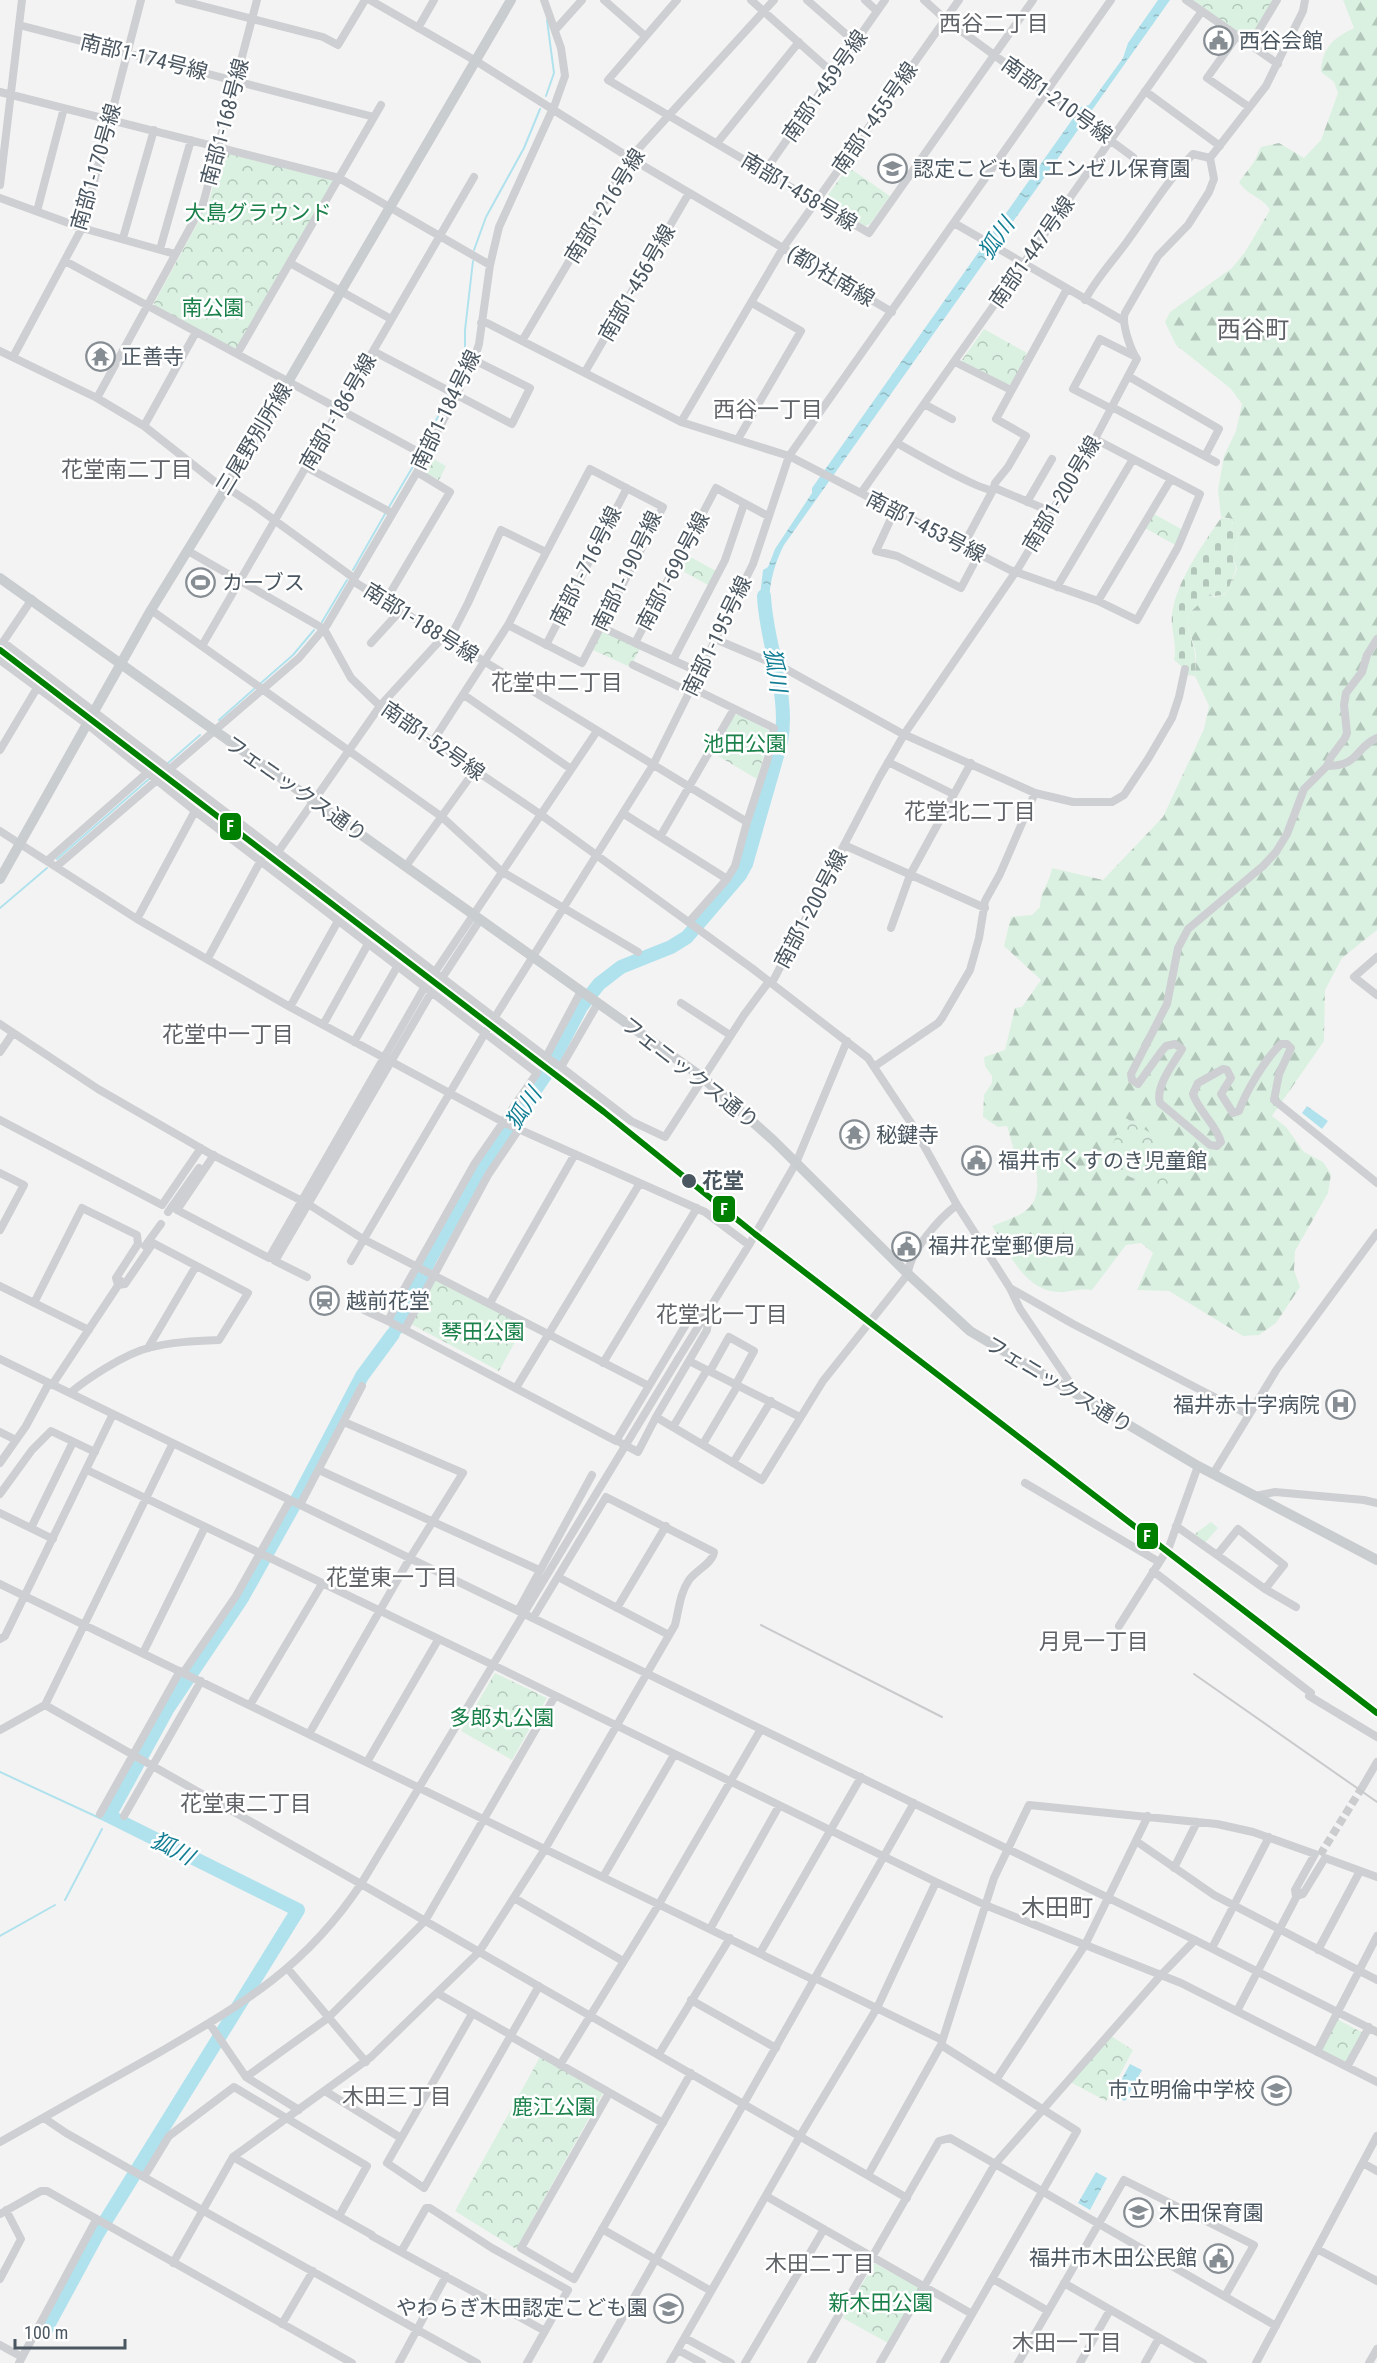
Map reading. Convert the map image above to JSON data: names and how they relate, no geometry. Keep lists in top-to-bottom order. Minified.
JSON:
{"streets":{"main road":["三尾野別所線","フェニックス通り"],"street":["南部1-174号線","南部1-459号線","南部1-210号線","南部1-455号線","南部1-168号線","南部1-170号線","南部1-458号線","南部1-216号線","南部1-447号線","(都)社南線","南部1-456号線","南部1-184号線","南部1-186号線","南部1-200号線","南部1-453号線","南部1-716号線","南部1-190号線","南部1-690号線","南部1-188号線","南部1-195号線","南部1-52号線"]},"crossings":[["南部1-174号線","南部1-168号線"],["南部1-174号線","南部1-170号線"],["南部1-459号線","南部1-458号線"],["南部1-210号線","南部1-455号線"],["南部1-210号線","南部1-458号線"],["南部1-210号線","南部1-447号線"],["南部1-210号線","(都)社南線"],["南部1-455号線","南部1-458号線"],["南部1-455号線","(都)社南線"],["南部1-455号線","南部1-453号線"],["南部1-168号線","南部1-188号線"],["南部1-170号線","南部1-188号線"],["南部1-458号線","南部1-216号線"],["南部1-216号線","(都)社南線"],["南部1-216号線","南部1-453号線"],["南部1-447号線","南部1-453号線"],["(都)社南線","南部1-456号線"],["(都)社南線","南部1-184号線"],["(都)社南線","三尾野別所線"],["(都)社南線","南部1-195号線"],["南部1-456号線","南部1-453号線"],["南部1-184号線","南部1-453号線"],["南部1-184号線","南部1-188号線"],["南部1-184号線","南部1-52号線"],["南部1-184号線","フェニックス通り"],["南部1-186号線","南部1-188号線"],["三尾野別所線","南部1-188号線"],["三尾野別所線","フェニックス通り"],["南部1-200号線","南部1-453号線"],["南部1-200号線","南部1-52号線"],["南部1-200号線","フェニックス通り"],["南部1-453号線","南部1-195号線"],["南部1-716号線","南部1-190号線"],["南部1-190号線","南部1-188号線"],["南部1-190号線","南部1-52号線"],["南部1-690号線","南部1-195号線"],["南部1-188号線","南部1-195号線"],["南部1-195号線","南部1-52号線"],["南部1-195号線","フェニックス通り"]],"districts":["西谷二丁目","西谷町","西谷一丁目","花堂南二丁目","花堂中二丁目","花堂北二丁目","花堂中一丁目","花堂北一丁目","花堂東一丁目","月見一丁目","花堂東二丁目","木田町","木田三丁目","木田二丁目","木田一丁目"],"water":["狐川"],"parks":["大島グラウンド","南公園","池田公園","琴田公園","多郎丸公園","鹿江公園","新木田公園"],"places":{"public building":["西谷会館","福井市くすのき児童館","福井花堂郵便局","福井市木田公民館"],"school or university":["認定こども園 エンゼル保育園","市立明倫中学校","木田保育園","やわらぎ木田認定こども園"],"temple":["正善寺","秘鍵寺"],"sports":["カーブス"],"other":["花堂"],"station":["越前花堂"],"hospital":["福井赤十字病院"]},"lines":["transit line F"],"scale_bar":"100 m"}
